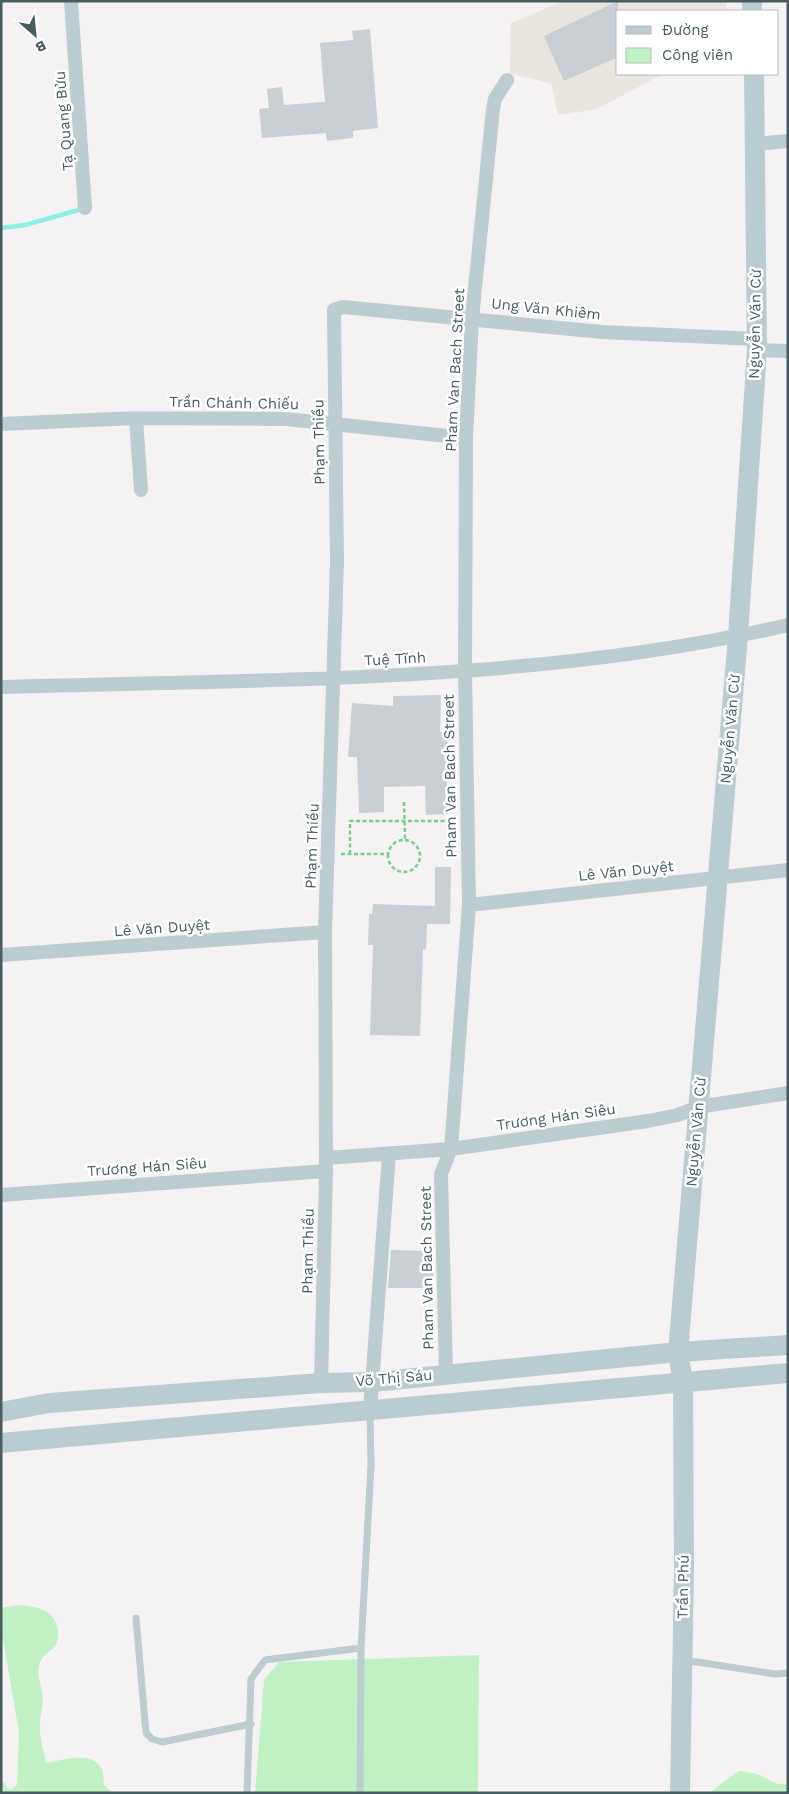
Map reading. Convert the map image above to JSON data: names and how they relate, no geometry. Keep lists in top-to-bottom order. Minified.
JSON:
{"streets":{"main road":["Nguyễn Văn Cừ","Võ Thị Sáu","Trần Phú"],"street":["Tạ Quang Bửu","Ung Văn Khiêm","Pham Van Bach Street","Trần Chánh Chiếu","Phạm Thiều","Tuệ Tĩnh","Lê Văn Duyệt","Trương Hán Siêu"]},"crossings":[["Ung Văn Khiêm","Nguyễn Văn Cừ"],["Ung Văn Khiêm","Pham Van Bach Street"],["Ung Văn Khiêm","Phạm Thiều"],["Nguyễn Văn Cừ","Tuệ Tĩnh"],["Nguyễn Văn Cừ","Lê Văn Duyệt"],["Nguyễn Văn Cừ","Trương Hán Siêu"],["Nguyễn Văn Cừ","Võ Thị Sáu"],["Nguyễn Văn Cừ","Trần Phú"],["Pham Van Bach Street","Trần Chánh Chiếu"],["Pham Van Bach Street","Tuệ Tĩnh"],["Pham Van Bach Street","Lê Văn Duyệt"],["Pham Van Bach Street","Trương Hán Siêu"],["Pham Van Bach Street","Võ Thị Sáu"],["Trần Chánh Chiếu","Phạm Thiều"],["Phạm Thiều","Tuệ Tĩnh"],["Phạm Thiều","Lê Văn Duyệt"],["Phạm Thiều","Trương Hán Siêu"],["Phạm Thiều","Võ Thị Sáu"],["Võ Thị Sáu","Trần Phú"]],"legend":["Đường","Công viên"],"north":"bottom right"}
